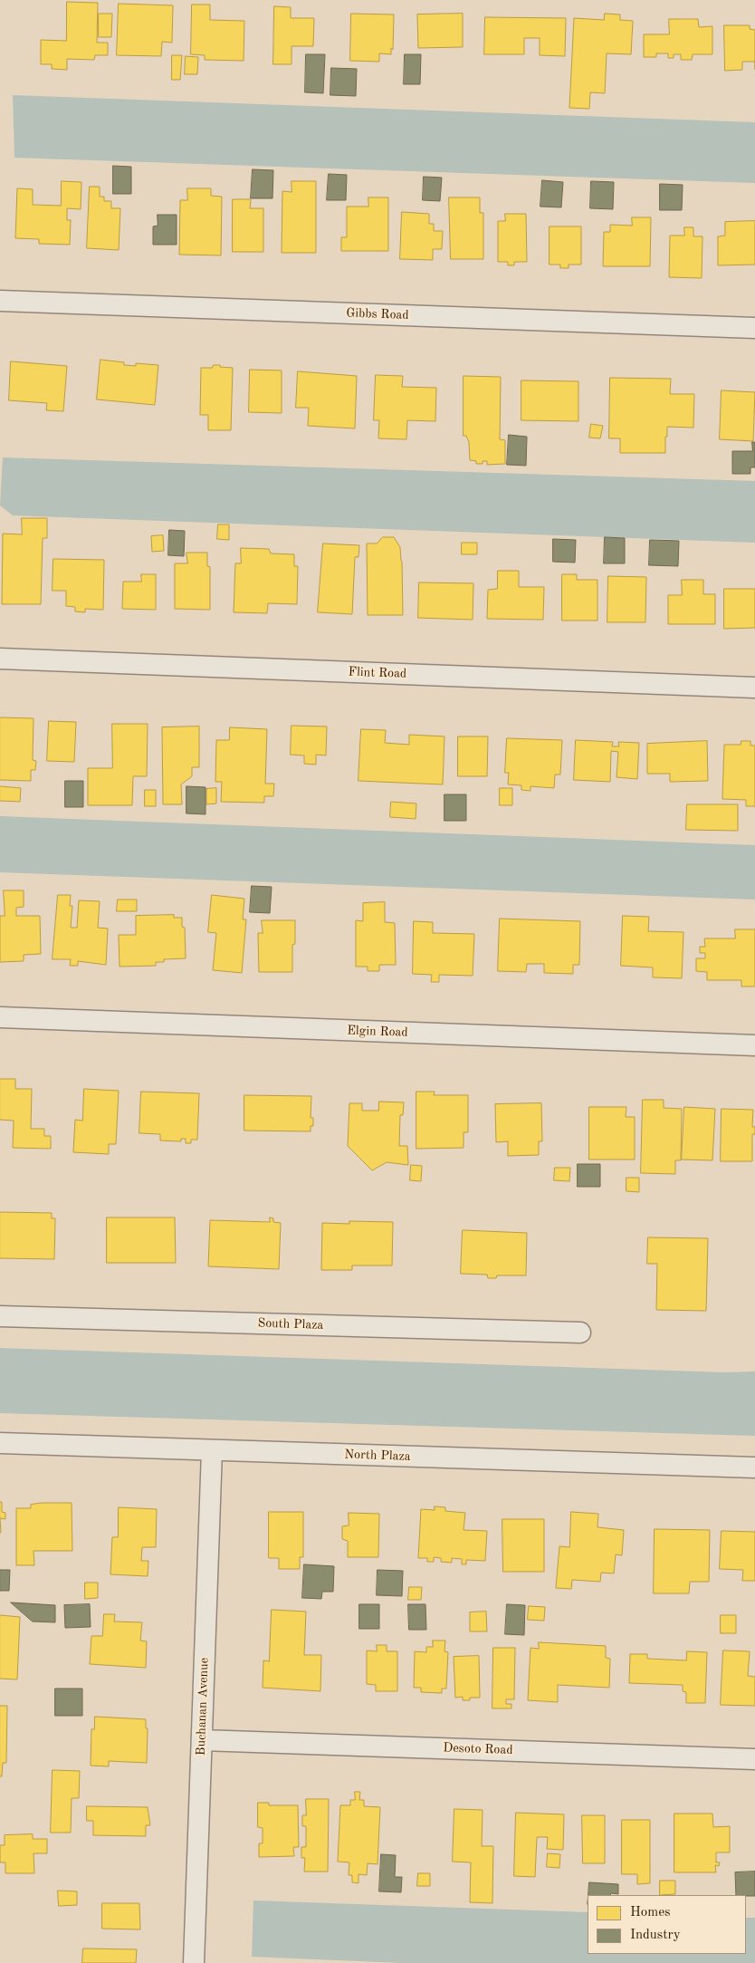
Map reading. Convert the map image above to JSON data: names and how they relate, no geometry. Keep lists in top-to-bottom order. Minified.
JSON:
{"streets":{"street":["Gibbs Road","Flint Road","Elgin Road","South Plaza","North Plaza","Buchanan Avenue","Desoto Road"]},"crossings":[["North Plaza","Buchanan Avenue"],["Buchanan Avenue","Desoto Road"]],"legend":["Homes","Industry"]}
